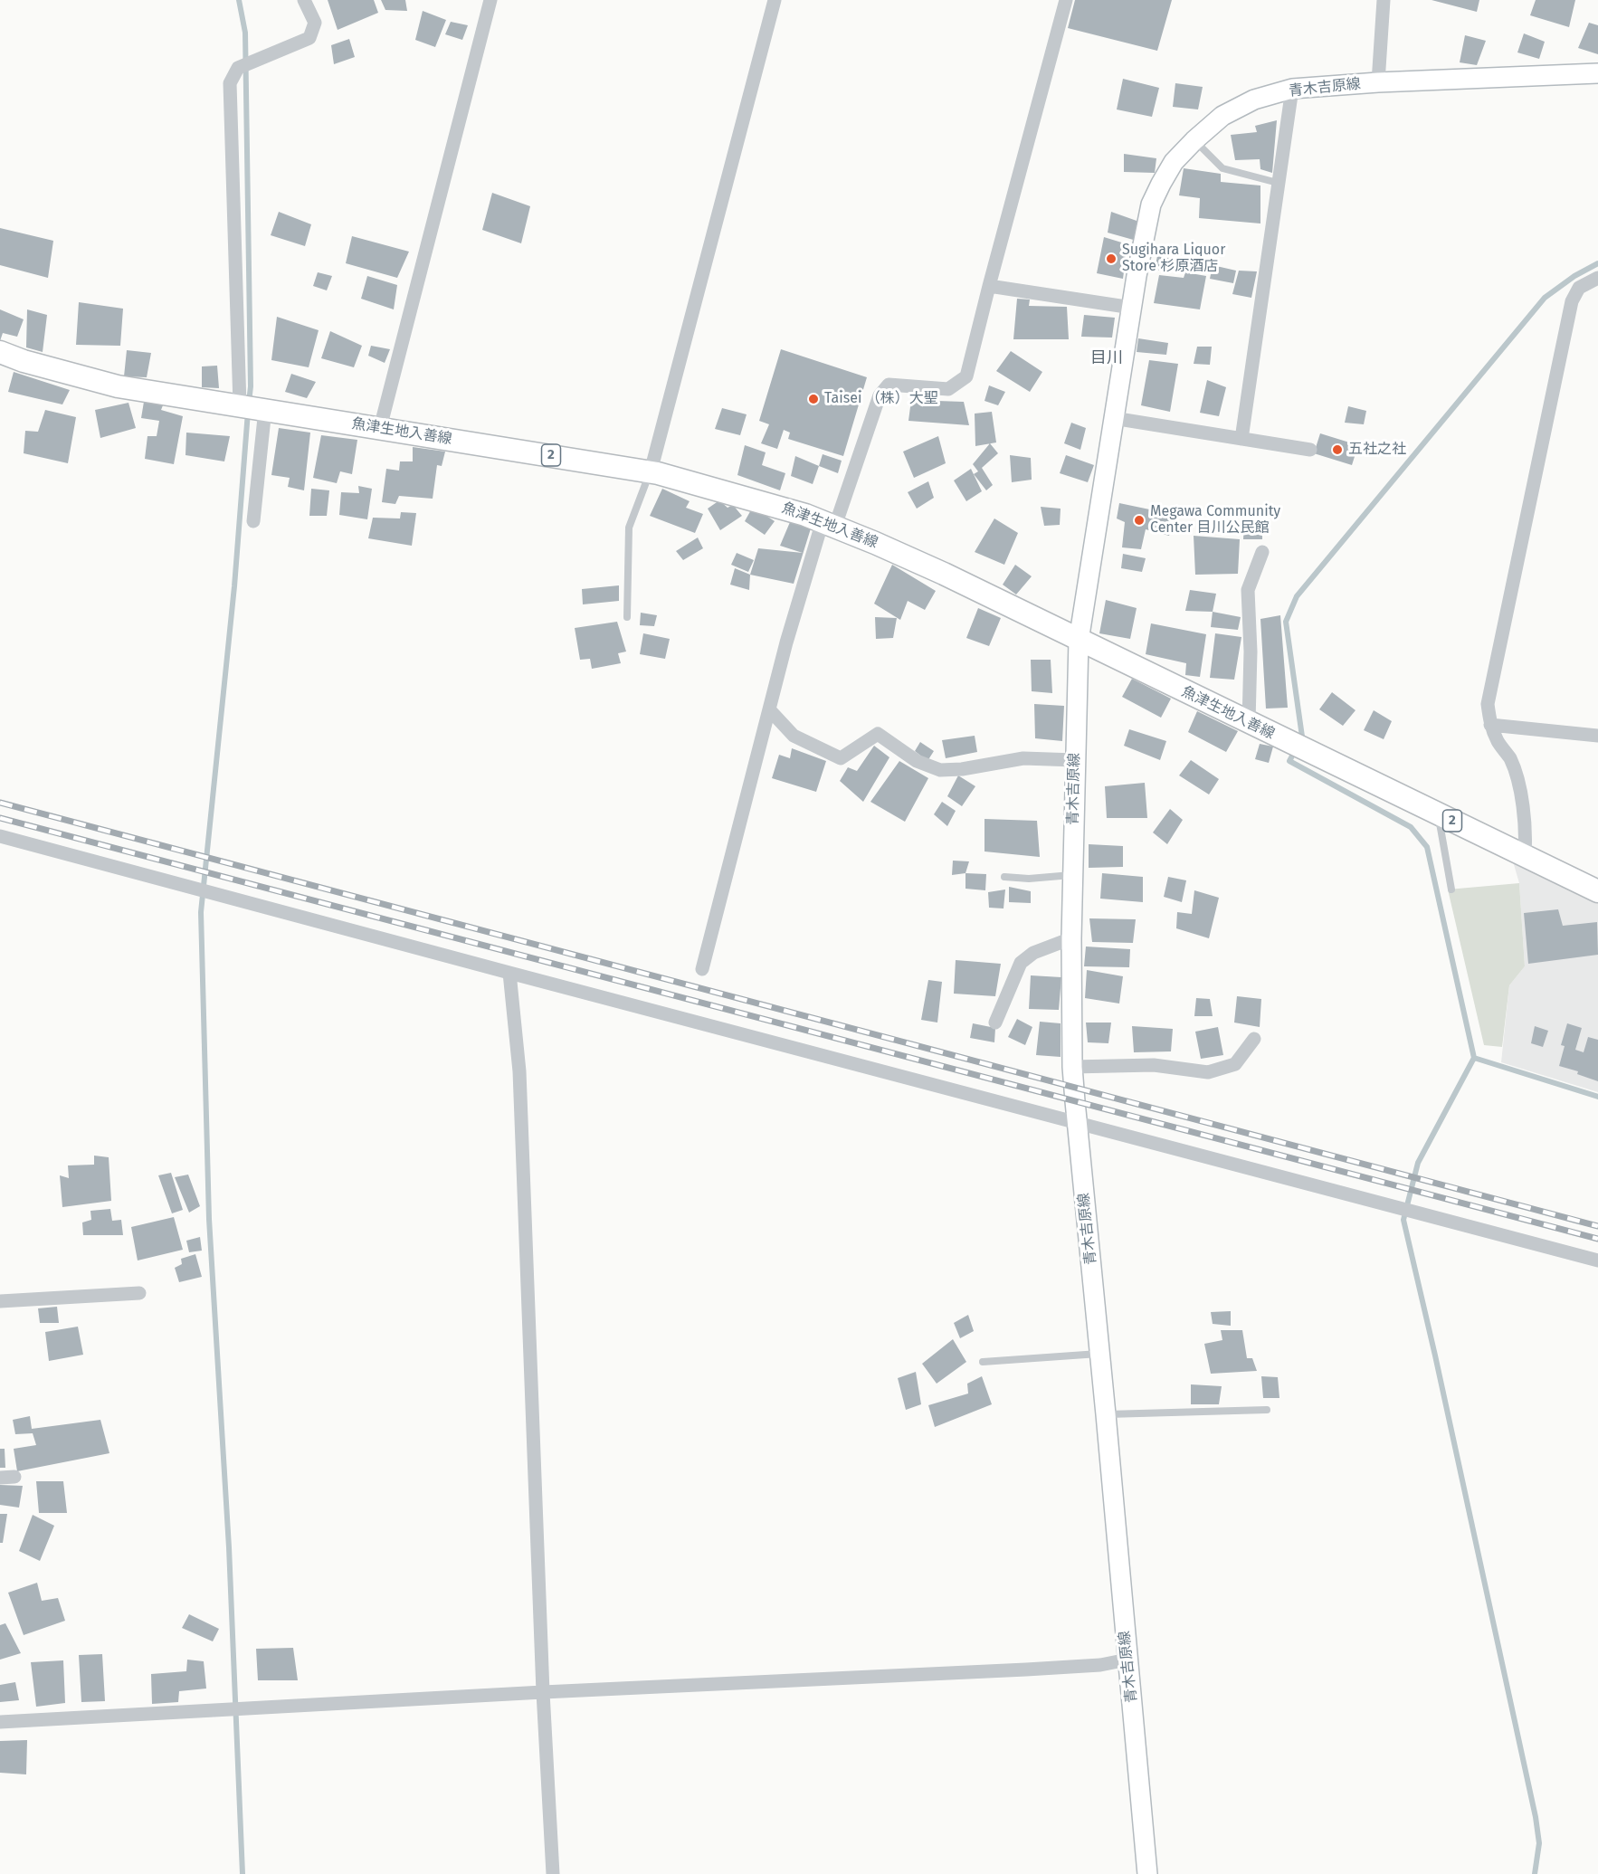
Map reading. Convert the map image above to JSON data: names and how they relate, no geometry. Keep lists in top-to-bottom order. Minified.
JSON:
{"streets":{"main road":["青木吉原線","魚津生地入善線","2"]},"crossings":[["青木吉原線","魚津生地入善線"]],"districts":["目川"],"places":["Sugihara Liquor Store 杉原酒店","Taisei （株）大聖","五社之社","Megawa Community Center 目川公民館"]}
